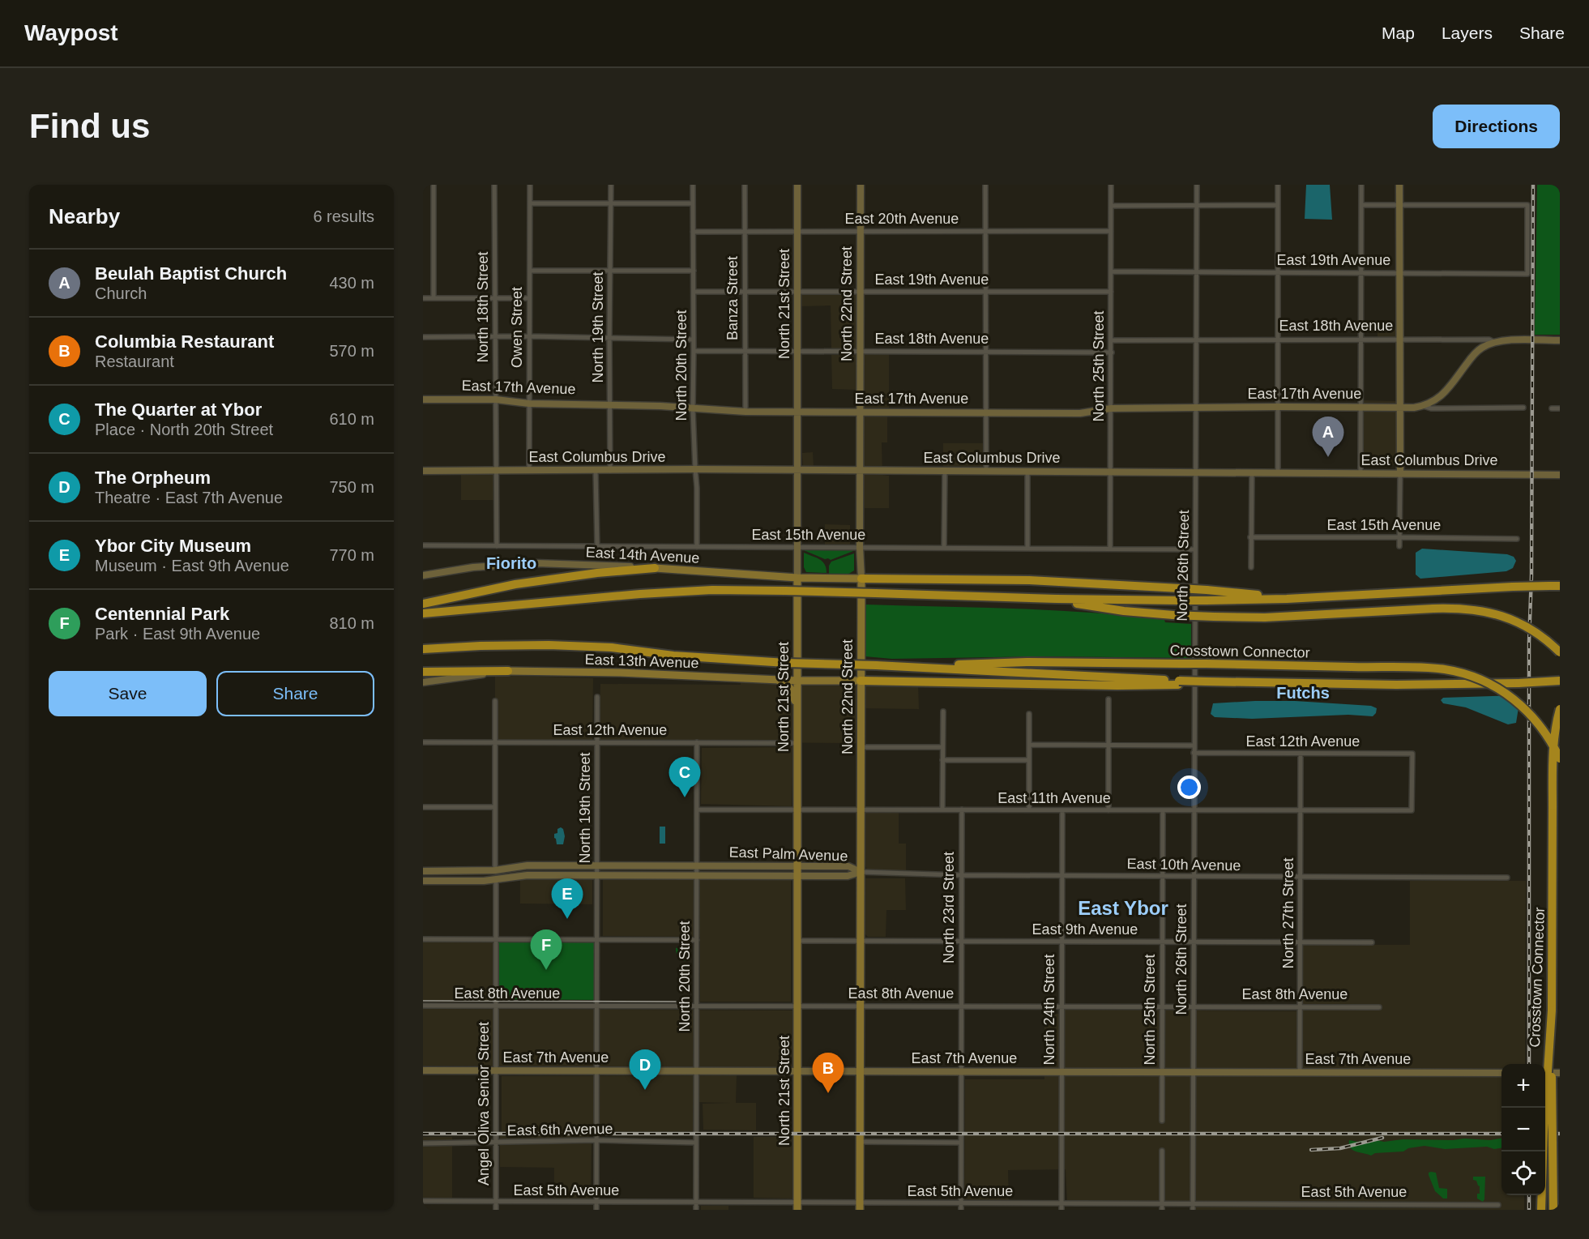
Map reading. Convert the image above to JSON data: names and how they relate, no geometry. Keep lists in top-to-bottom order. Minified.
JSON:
{"streets":{"highway":["Crosstown Connector"],"main road":["North 21st Street","North 22nd Street","East 18th Avenue","East 17th Avenue","East Columbus Drive","East 14th Avenue","East 13th Avenue","East Palm Avenue","East 7th Avenue"],"street":["East 20th Avenue","East 19th Avenue","Banza Street","North 18th Street","Owen Street","North 19th Street","North 20th Street","North 25th Street","East 15th Avenue","North 26th Street","East 12th Avenue","East 11th Avenue","East 10th Avenue","North 23rd Street","North 27th Street","East 9th Avenue","East 8th Avenue","North 24th Street","Angel Oliva Senior Street","East 6th Avenue","East 5th Avenue"]},"crossings":[["East 20th Avenue","Banza Street"],["East 20th Avenue","North 21st Street"],["East 20th Avenue","North 22nd Street"],["East 20th Avenue","North 20th Street"],["East 20th Avenue","North 25th Street"],["East 19th Avenue","Banza Street"],["East 19th Avenue","North 21st Street"],["East 19th Avenue","North 22nd Street"],["East 19th Avenue","North 20th Street"],["East 19th Avenue","North 25th Street"],["East 19th Avenue","North 26th Street"],["Banza Street","East 18th Avenue"],["Banza Street","East 17th Avenue"],["North 21st Street","East 18th Avenue"],["North 21st Street","East 17th Avenue"],["North 21st Street","East Columbus Drive"],["North 21st Street","East 15th Avenue"],["North 21st Street","East 14th Avenue"],["North 21st Street","East 13th Avenue"],["North 21st Street","East 12th Avenue"],["North 21st Street","East 11th Avenue"],["North 21st Street","East Palm Avenue"],["North 21st Street","East 9th Avenue"],["North 21st Street","East 8th Avenue"],["North 21st Street","East 7th Avenue"],["North 21st Street","East 5th Avenue"],["North 22nd Street","East 18th Avenue"],["North 22nd Street","East 17th Avenue"],["North 22nd Street","East Columbus Drive"],["North 22nd Street","East 15th Avenue"],["North 22nd Street","East 14th Avenue"],["North 22nd Street","East 13th Avenue"],["North 22nd Street","East 11th Avenue"],["North 22nd Street","East Palm Avenue"],["North 22nd Street","East 10th Avenue"],["North 22nd Street","East 9th Avenue"],["North 22nd Street","East 8th Avenue"],["North 22nd Street","East 7th Avenue"],["North 22nd Street","East 5th Avenue"],["North 18th Street","East 17th Avenue"],["North 18th Street","East Columbus Drive"],["North 18th Street","East 15th Avenue"],["East 18th Avenue","North 20th Street"],["East 18th Avenue","North 25th Street"],["East 18th Avenue","North 26th Street"],["Owen Street","East 17th Avenue"],["Owen Street","East Columbus Drive"],["North 19th Street","East 17th Avenue"],["North 19th Street","East Columbus Drive"],["North 19th Street","East 12th Avenue"],["North 19th Street","East Palm Avenue"],["North 19th Street","East 8th Avenue"],["North 19th Street","East 7th Avenue"],["North 19th Street","East 6th Avenue"],["North 19th Street","East 5th Avenue"],["North 20th Street","East 17th Avenue"],["North 20th Street","East Columbus Drive"],["North 20th Street","East 15th Avenue"],["North 20th Street","East 12th Avenue"],["North 20th Street","East 11th Avenue"],["North 20th Street","East Palm Avenue"],["North 20th Street","East 8th Avenue"],["North 20th Street","East 7th Avenue"],["North 20th Street","East 6th Avenue"],["North 20th Street","East 5th Avenue"],["North 25th Street","East 17th Avenue"],["North 25th Street","East Columbus Drive"],["North 25th Street","East 15th Avenue"],["North 25th Street","East 11th Avenue"],["North 25th Street","East 10th Avenue"],["North 25th Street","East 9th Avenue"],["North 25th Street","East 8th Avenue"],["North 25th Street","East 7th Avenue"],["East 17th Avenue","North 26th Street"],["East Columbus Drive","North 26th Street"],["East 15th Avenue","North 26th Street"],["North 26th Street","East 12th Avenue"],["North 26th Street","East 11th Avenue"],["North 26th Street","East 10th Avenue"],["North 26th Street","East 9th Avenue"],["North 26th Street","East 8th Avenue"],["North 26th Street","East 7th Avenue"],["North 26th Street","East 5th Avenue"],["East 12th Avenue","East 11th Avenue"],["East 12th Avenue","North 27th Street"],["East 11th Avenue","North 23rd Street"],["East 11th Avenue","North 27th Street"],["East 11th Avenue","North 24th Street"],["East Palm Avenue","East 10th Avenue"],["East Palm Avenue","Angel Oliva Senior Street"],["East 10th Avenue","North 23rd Street"],["East 10th Avenue","North 27th Street"],["East 10th Avenue","North 24th Street"],["North 23rd Street","East 9th Avenue"],["North 23rd Street","East 8th Avenue"],["North 23rd Street","East 7th Avenue"],["North 23rd Street","East 5th Avenue"],["North 27th Street","East 9th Avenue"],["North 27th Street","East 8th Avenue"],["North 27th Street","East 7th Avenue"],["East 9th Avenue","North 24th Street"],["East 8th Avenue","North 24th Street"],["East 8th Avenue","Angel Oliva Senior Street"],["North 24th Street","East 7th Avenue"],["North 24th Street","East 5th Avenue"],["East 7th Avenue","Angel Oliva Senior Street"],["Angel Oliva Senior Street","East 6th Avenue"],["Angel Oliva Senior Street","East 5th Avenue"]],"districts":["Fiorito","Futchs","East Ybor"],"page":{"header":"Waypost","nav":["Map","Layers","Share"],"buttons":["Directions",["Save","Share"]],"title":"Find us","heading":["Nearby","6 results"],"list":[{"mark":"A","name":"Beulah Baptist Church","note":"Church","value":"430 m"},{"mark":"B","name":"Columbia Restaurant","note":"Restaurant","value":"570 m"},{"mark":"C","name":"The Quarter at Ybor","note":"Place · North 20th Street","value":"610 m"},{"mark":"D","name":"The Orpheum","note":"Theatre · East 7th Avenue","value":"750 m"},{"mark":"E","name":"Ybor City Museum","note":"Museum · East 9th Avenue","value":"770 m"},{"mark":"F","name":"Centennial Park","note":"Park · East 9th Avenue","value":"810 m"}],"pins":["A","C","E","F","D","B"],"map_buttons":["+","−"]}}
